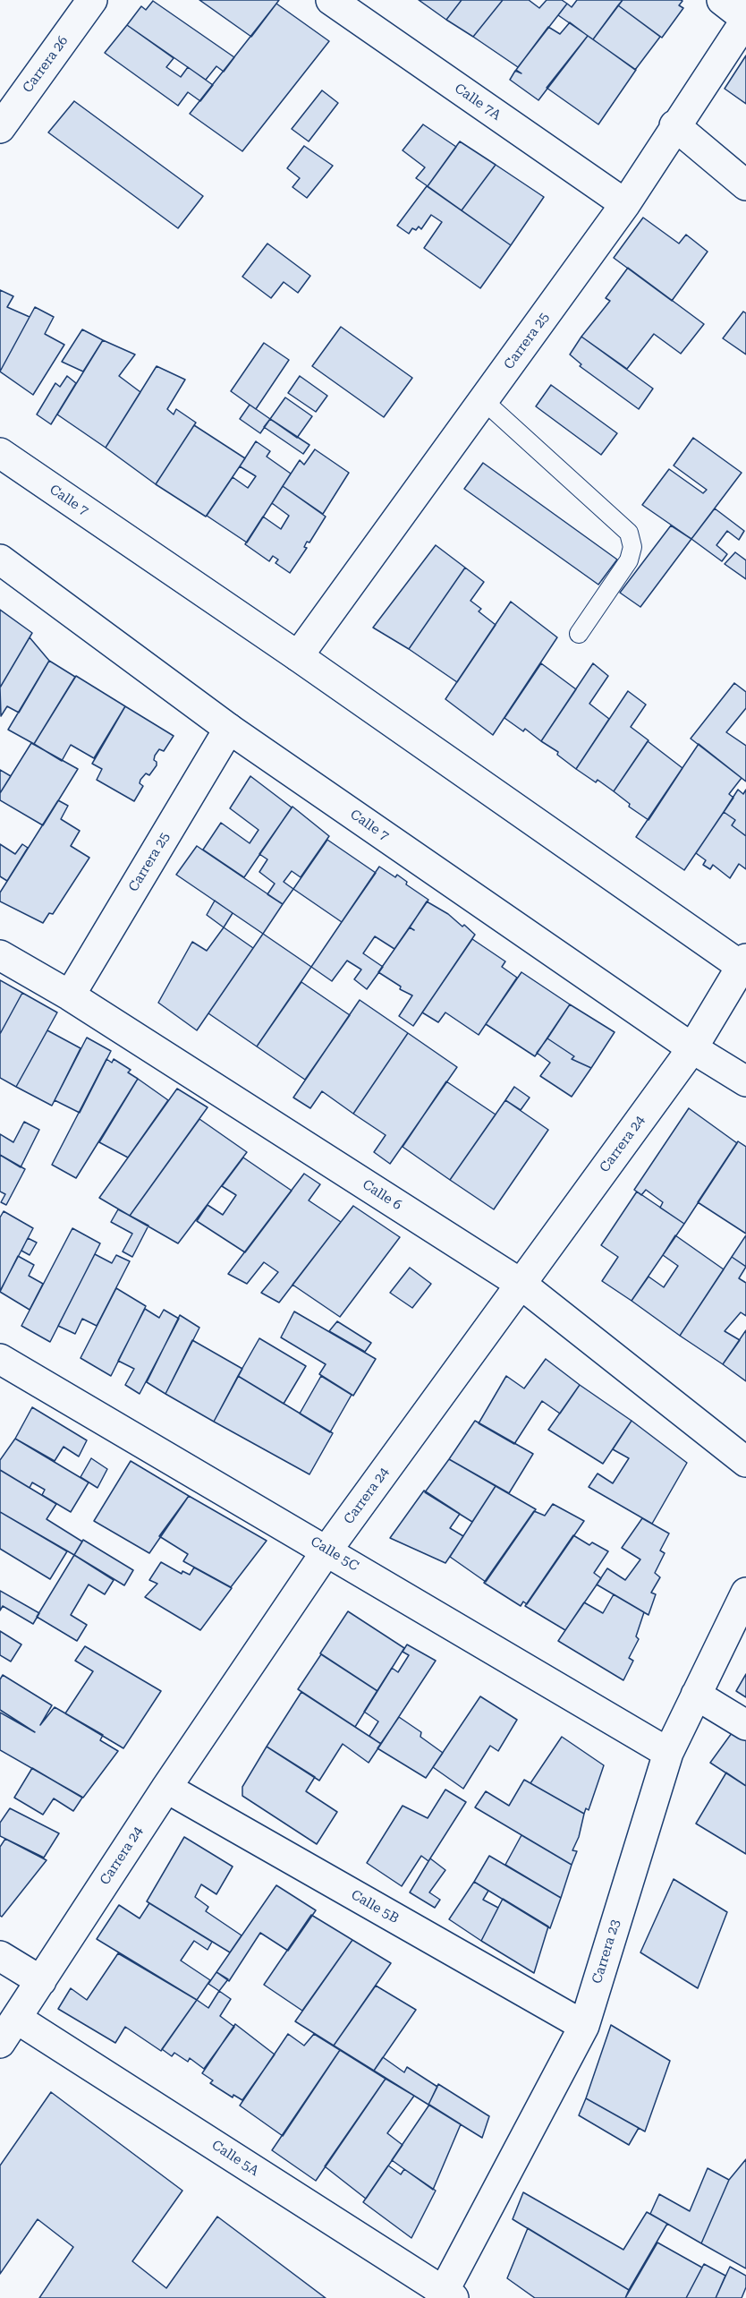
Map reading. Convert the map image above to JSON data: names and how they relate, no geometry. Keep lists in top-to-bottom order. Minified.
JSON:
{"streets":{"street":["Carrera 26","Calle 7A","Carrera 25","Calle 7","Carrera 24","Calle 6","Calle 5C","Calle 5B","Carrera 23","Calle 5A"]},"crossings":[["Calle 7A","Carrera 25"],["Carrera 25","Calle 7"],["Carrera 25","Calle 6"],["Calle 7","Carrera 24"],["Carrera 24","Calle 6"],["Carrera 24","Calle 5C"],["Carrera 24","Calle 5B"],["Carrera 24","Calle 5A"],["Calle 5C","Carrera 23"],["Calle 5B","Carrera 23"],["Carrera 23","Calle 5A"]]}
